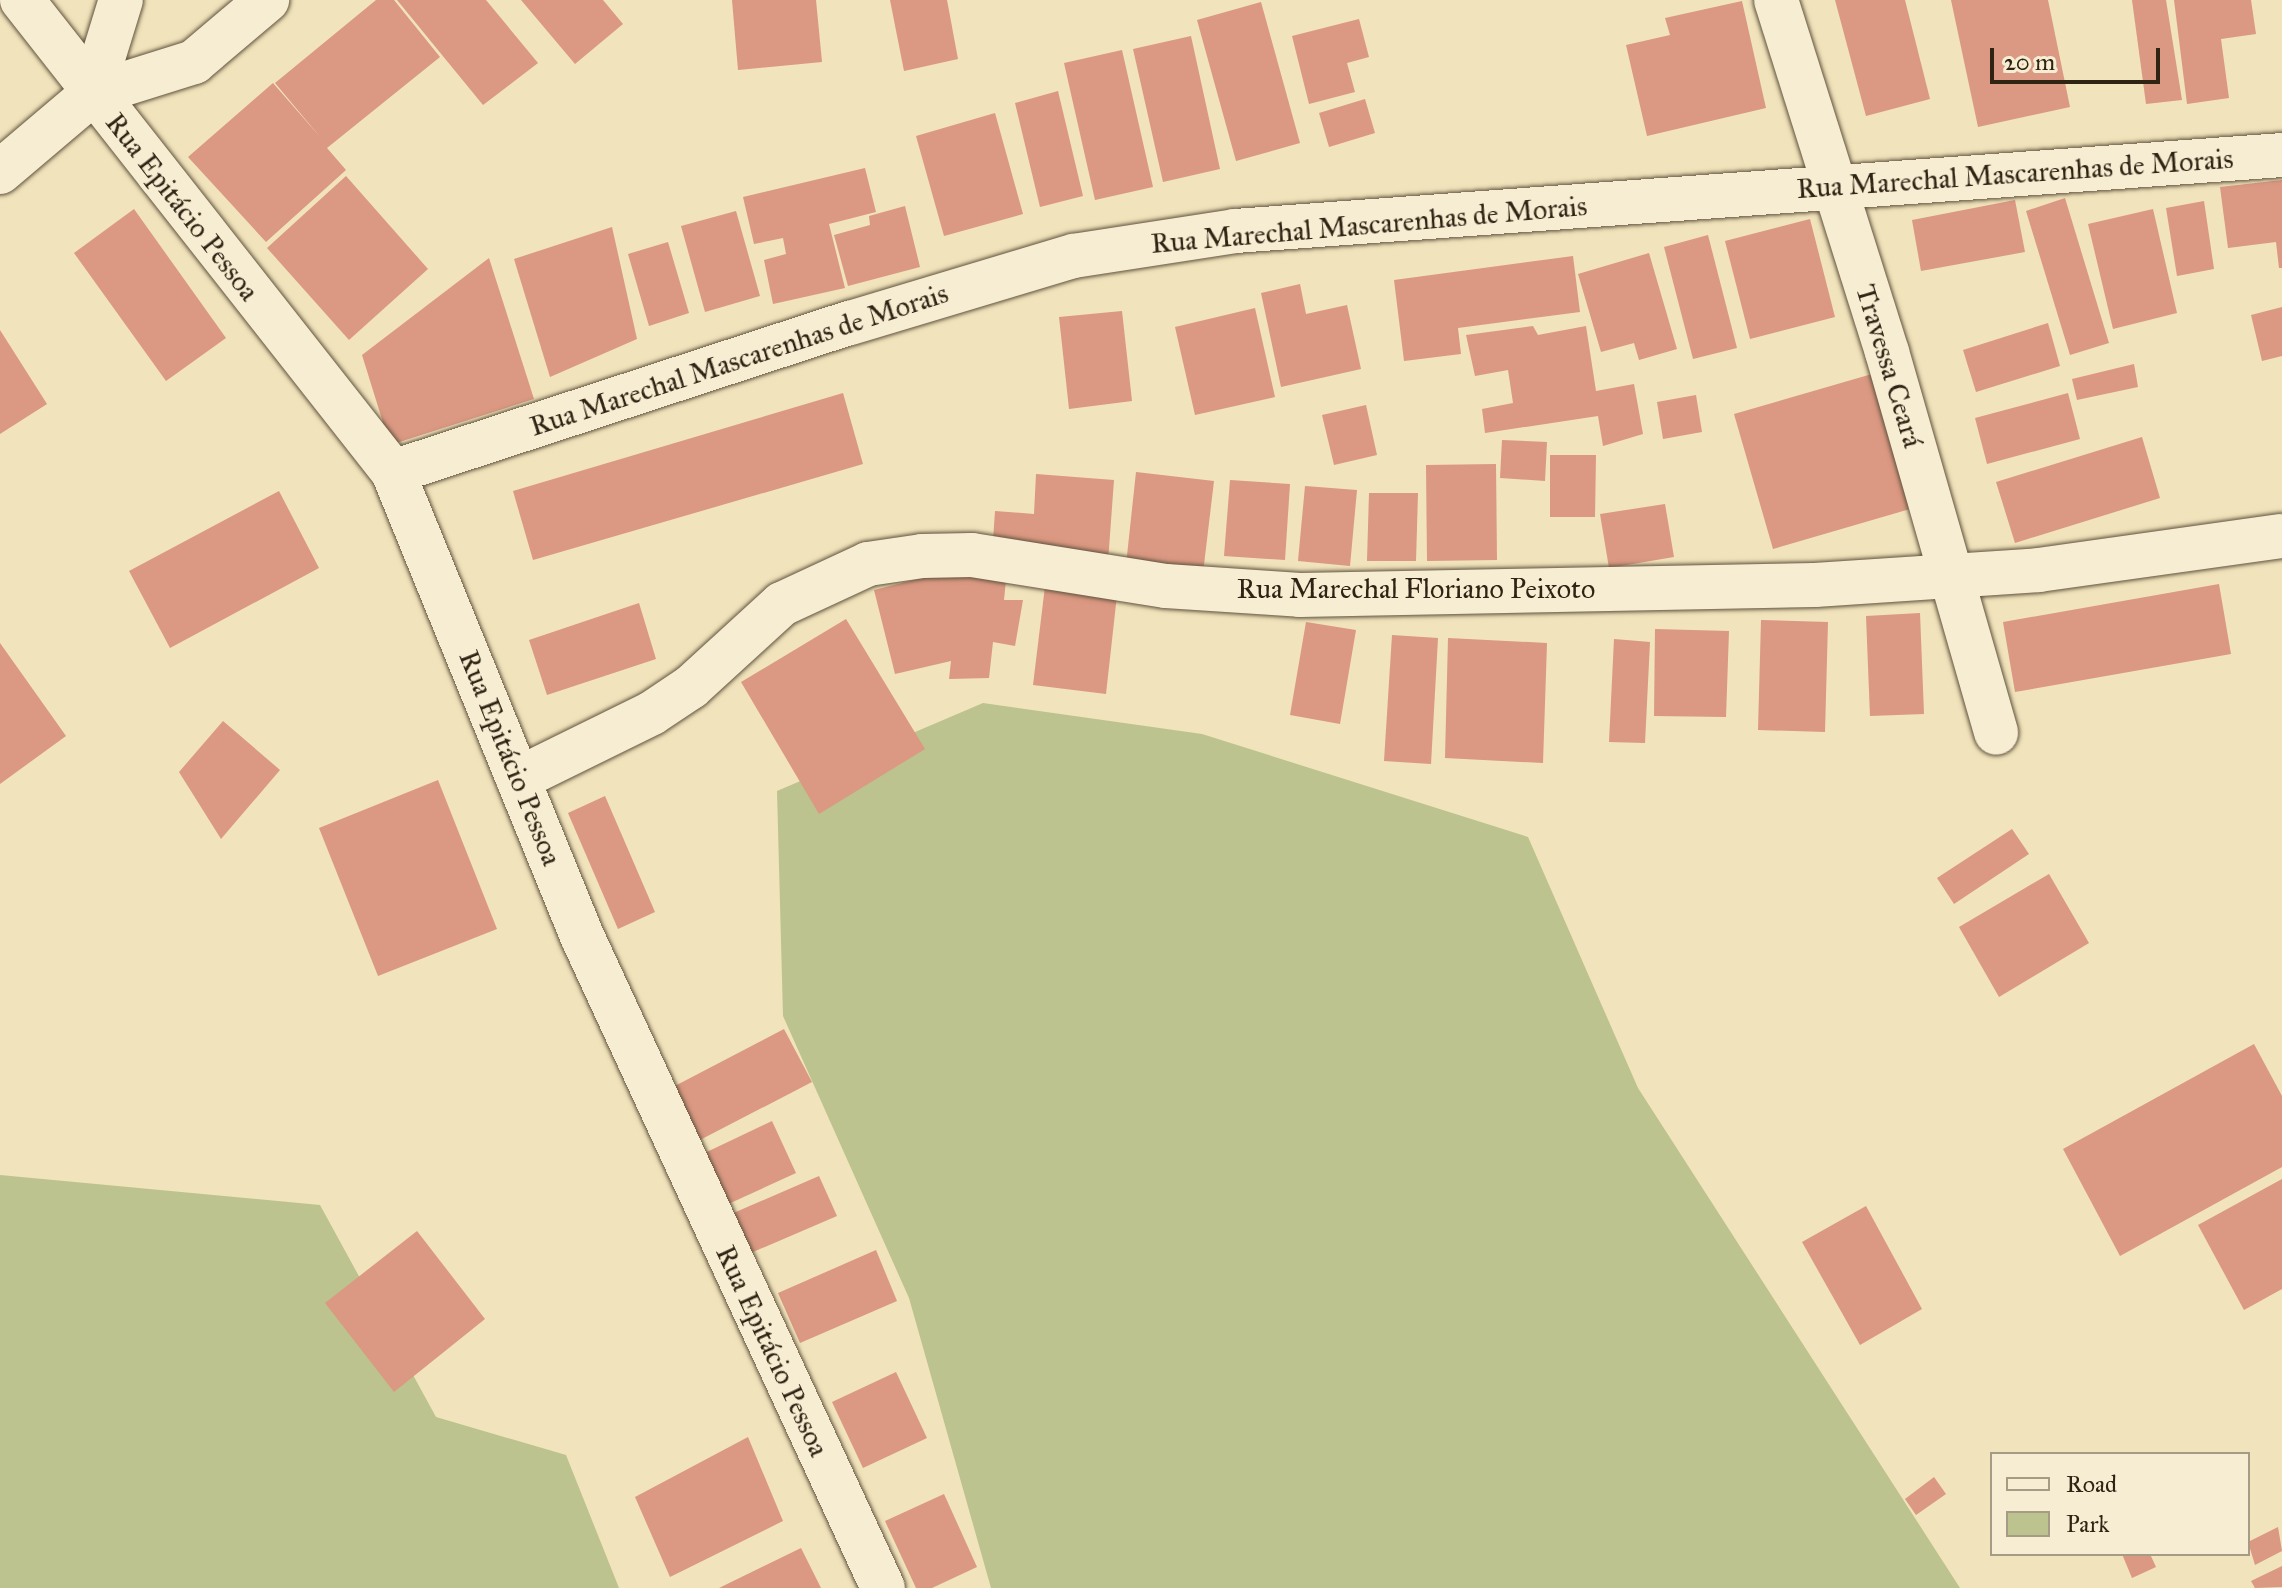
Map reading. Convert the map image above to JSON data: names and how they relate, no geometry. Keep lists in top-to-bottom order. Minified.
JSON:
{"streets":{"street":["Rua Marechal Mascarenhas de Morais","Rua Epitácio Pessoa","Travessa Ceará","Rua Marechal Floriano Peixoto"]},"crossings":[["Rua Marechal Mascarenhas de Morais","Rua Epitácio Pessoa"],["Rua Marechal Mascarenhas de Morais","Travessa Ceará"],["Rua Epitácio Pessoa","Rua Marechal Floriano Peixoto"],["Travessa Ceará","Rua Marechal Floriano Peixoto"]],"legend":["Road","Park"],"scale_bar":"20 m"}
